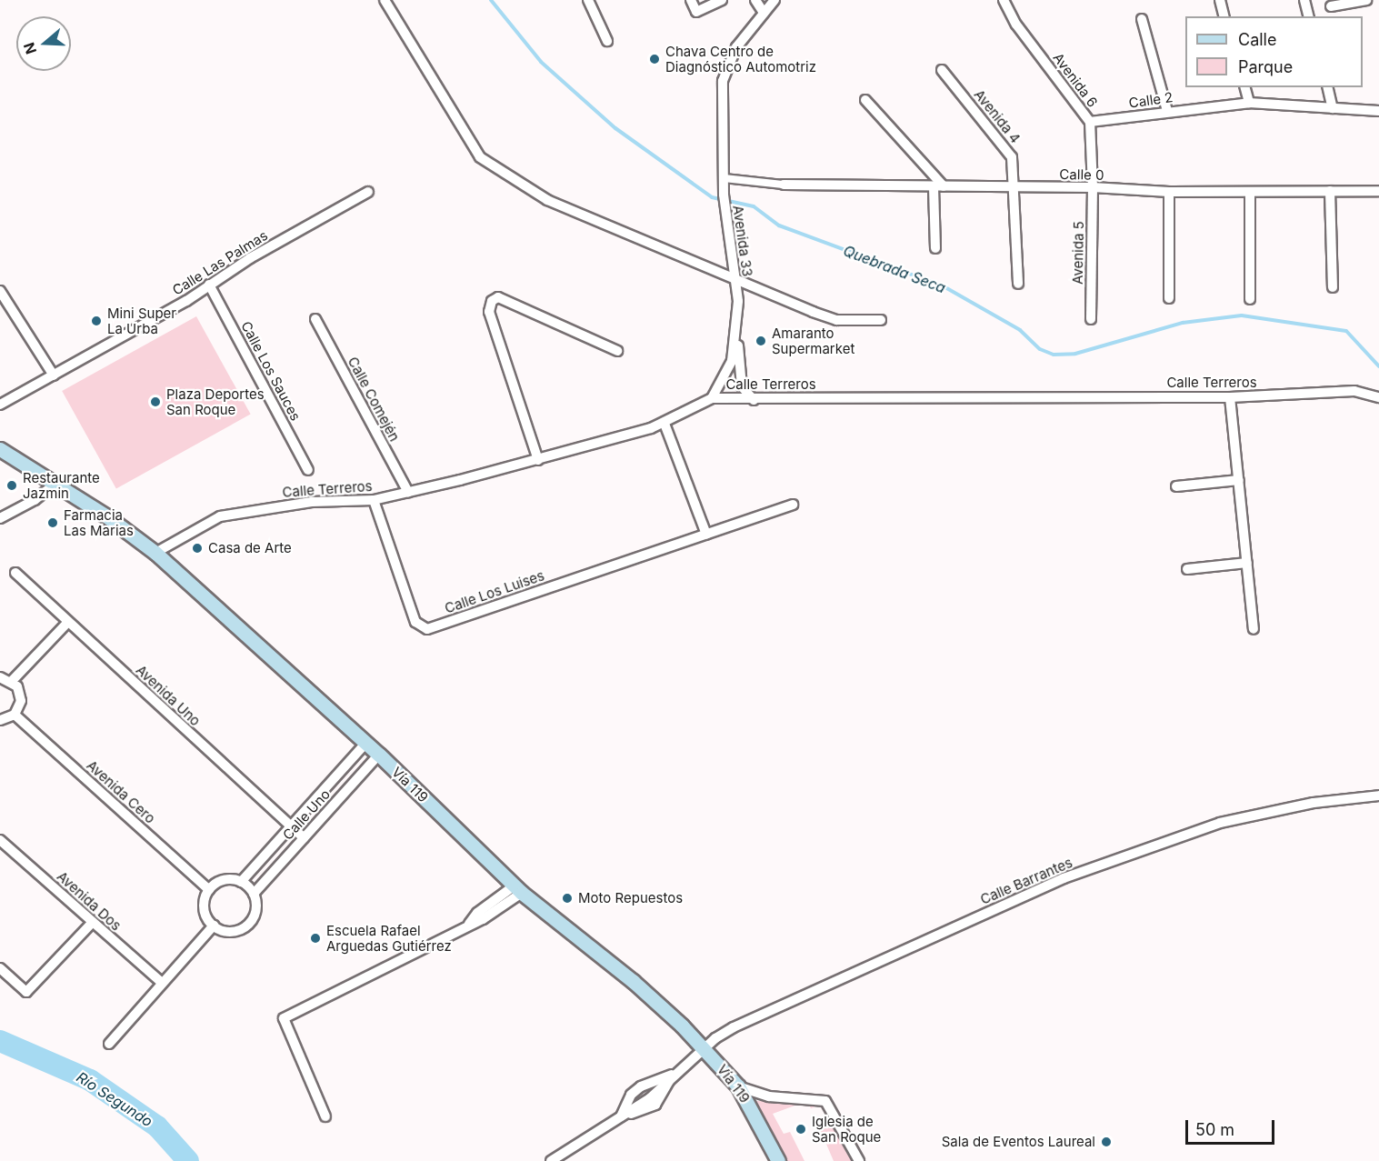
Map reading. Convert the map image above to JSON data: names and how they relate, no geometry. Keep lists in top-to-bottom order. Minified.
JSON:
{"streets":{"main road":["Vía 119"],"street":["Avenida 6","Calle 2","Avenida 4","Calle 0","Avenida 33","Avenida 5","Calle Las Palmas","Calle Los Sauces","Calle Terreros","Calle Comején","Calle Los Luises","Avenida Uno","Avenida Cero","Calle Uno","Calle Barrantes","Avenida Dos"]},"crossings":[["Avenida 6","Calle 2"],["Avenida 6","Calle 0"],["Avenida 6","Avenida 5"],["Avenida 4","Calle 0"],["Calle 0","Avenida 5"],["Avenida 33","Calle Terreros"],["Calle Las Palmas","Calle Los Sauces"],["Calle Terreros","Calle Comején"],["Calle Terreros","Calle Los Luises"],["Calle Terreros","Vía 119"],["Avenida Uno","Calle Uno"],["Vía 119","Calle Uno"],["Vía 119","Calle Barrantes"],["Avenida Cero","Calle Uno"]],"water":["Quebrada Seca","Río Segundo"],"places":["Chava Centro de Diagnóstico Automotriz","Mini Super La Urba","Amaranto Supermarket","Plaza Deportes San Roque","Restaurante Jazmin","Farmacia Las Marias","Casa de Arte","Moto Repuestos","Escuela Rafael Arguedas Gutiérrez","Iglesia de San Roque","Sala de Eventos Laureal"],"legend":["Calle","Parque"],"scale_bar":"50 m","north":"left"}
